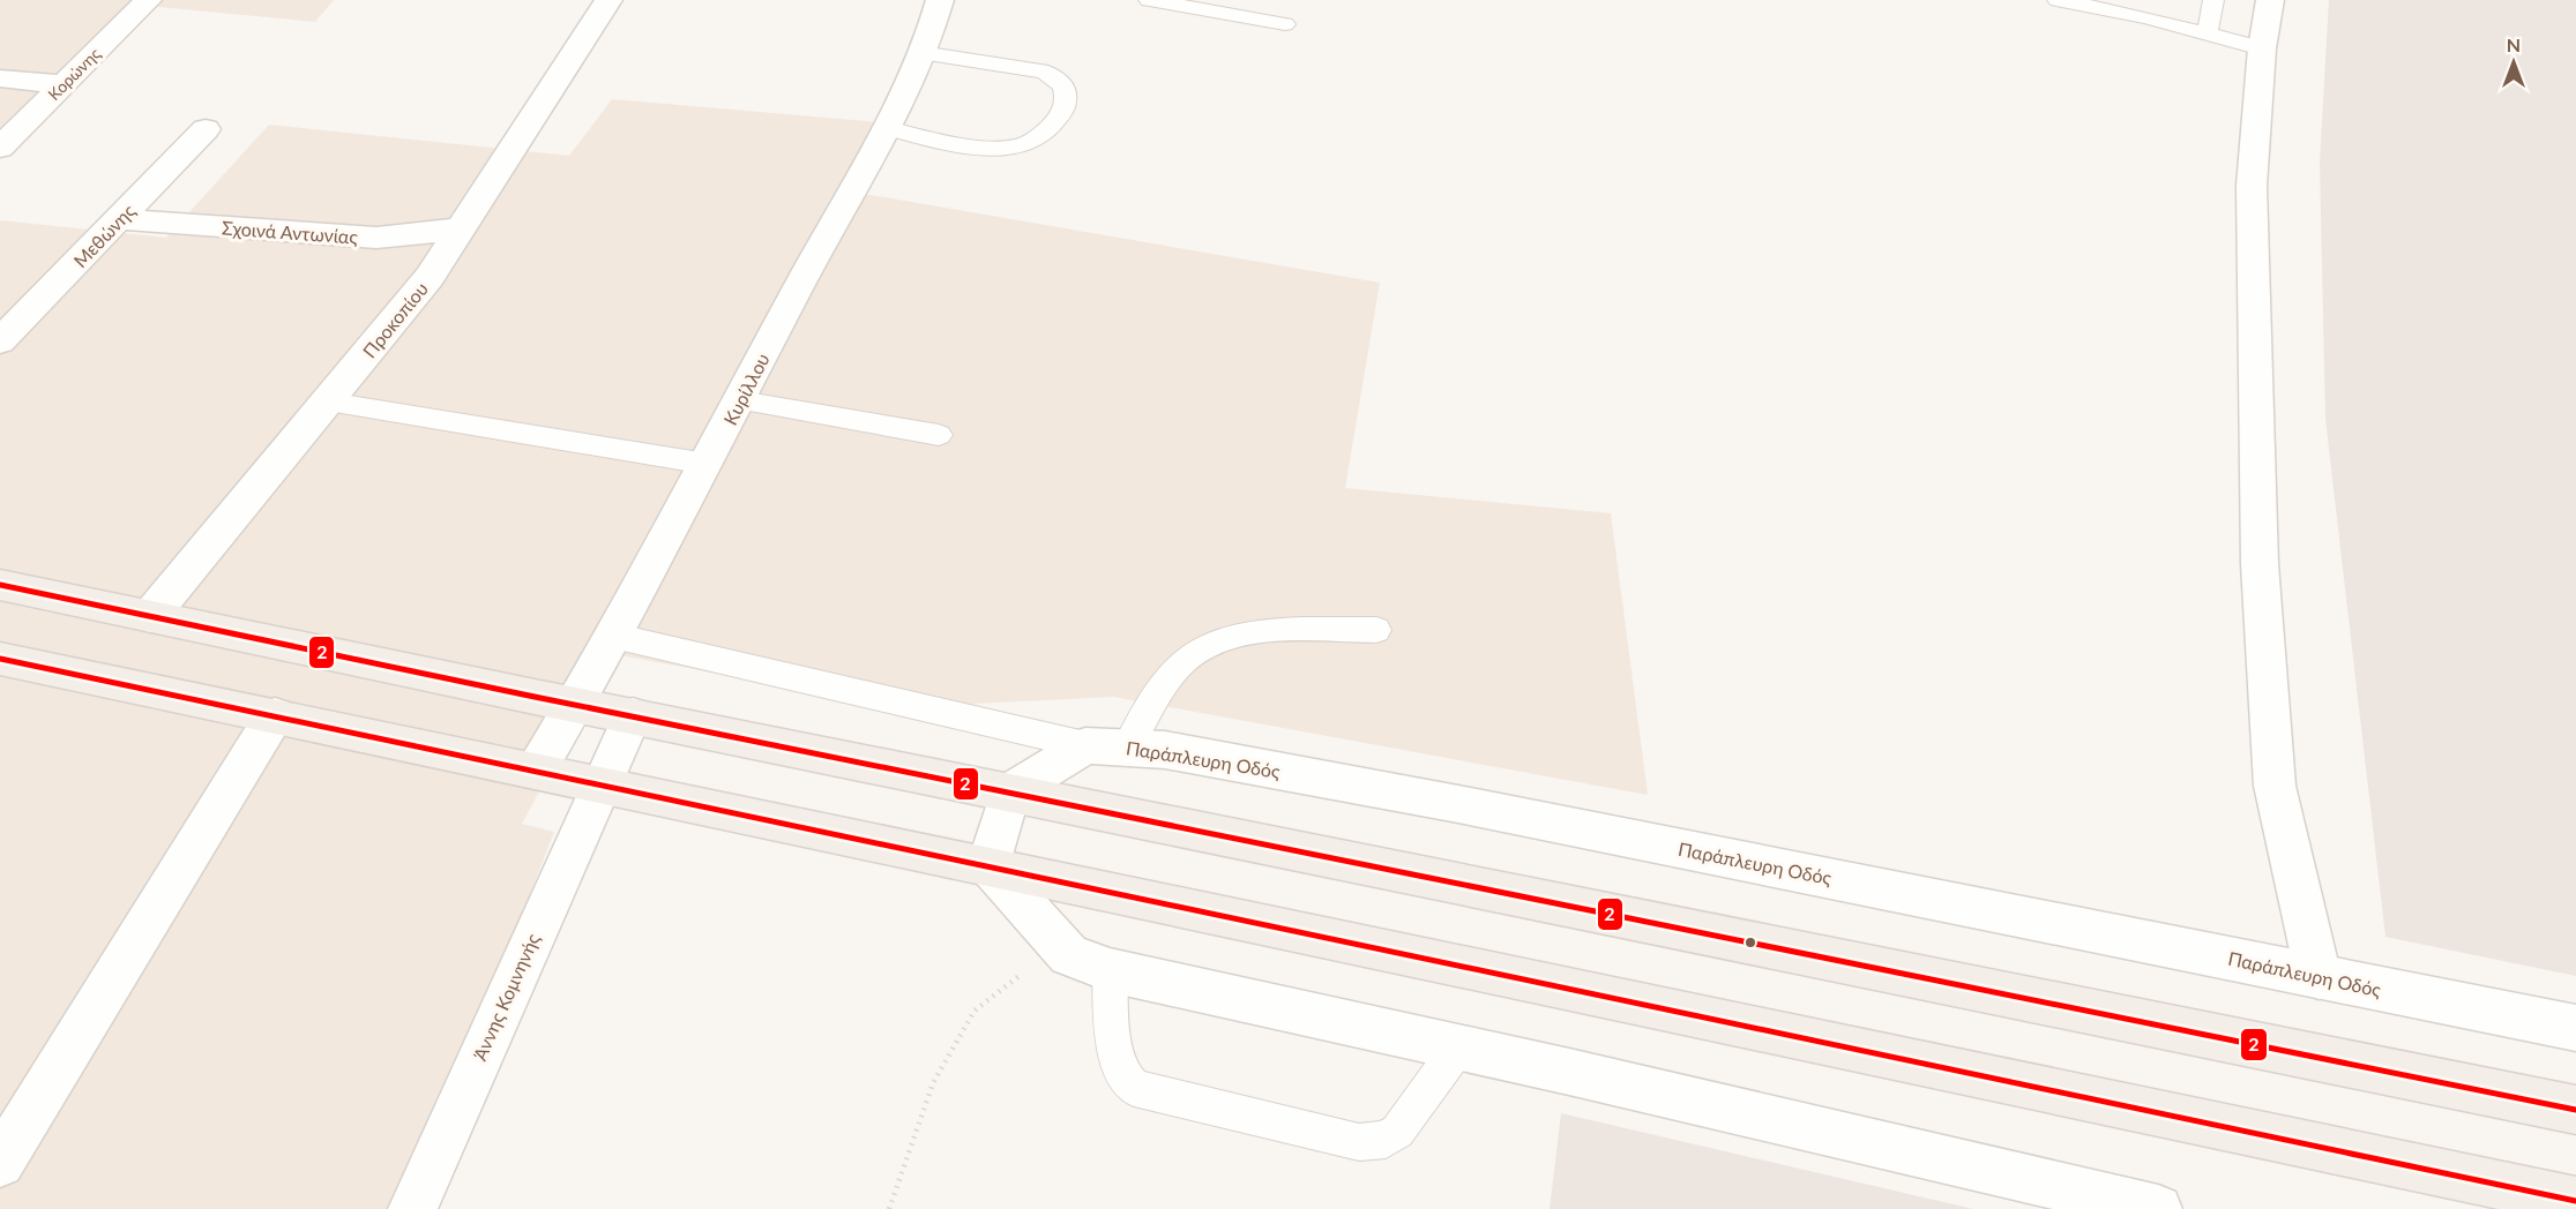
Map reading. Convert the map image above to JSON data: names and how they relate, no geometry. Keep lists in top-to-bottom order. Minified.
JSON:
{"streets":{"street":["Κορώνης","Σχοινά Αντωνίας","Μεθώνης","Προκοπίου","Κυρίλλου","Παράπλευρη Οδός","Άννης Κομνηνής"]},"crossings":[["Σχοινά Αντωνίας","Μεθώνης"],["Σχοινά Αντωνίας","Προκοπίου"]],"lines":["transit line 2"],"north":"top"}
